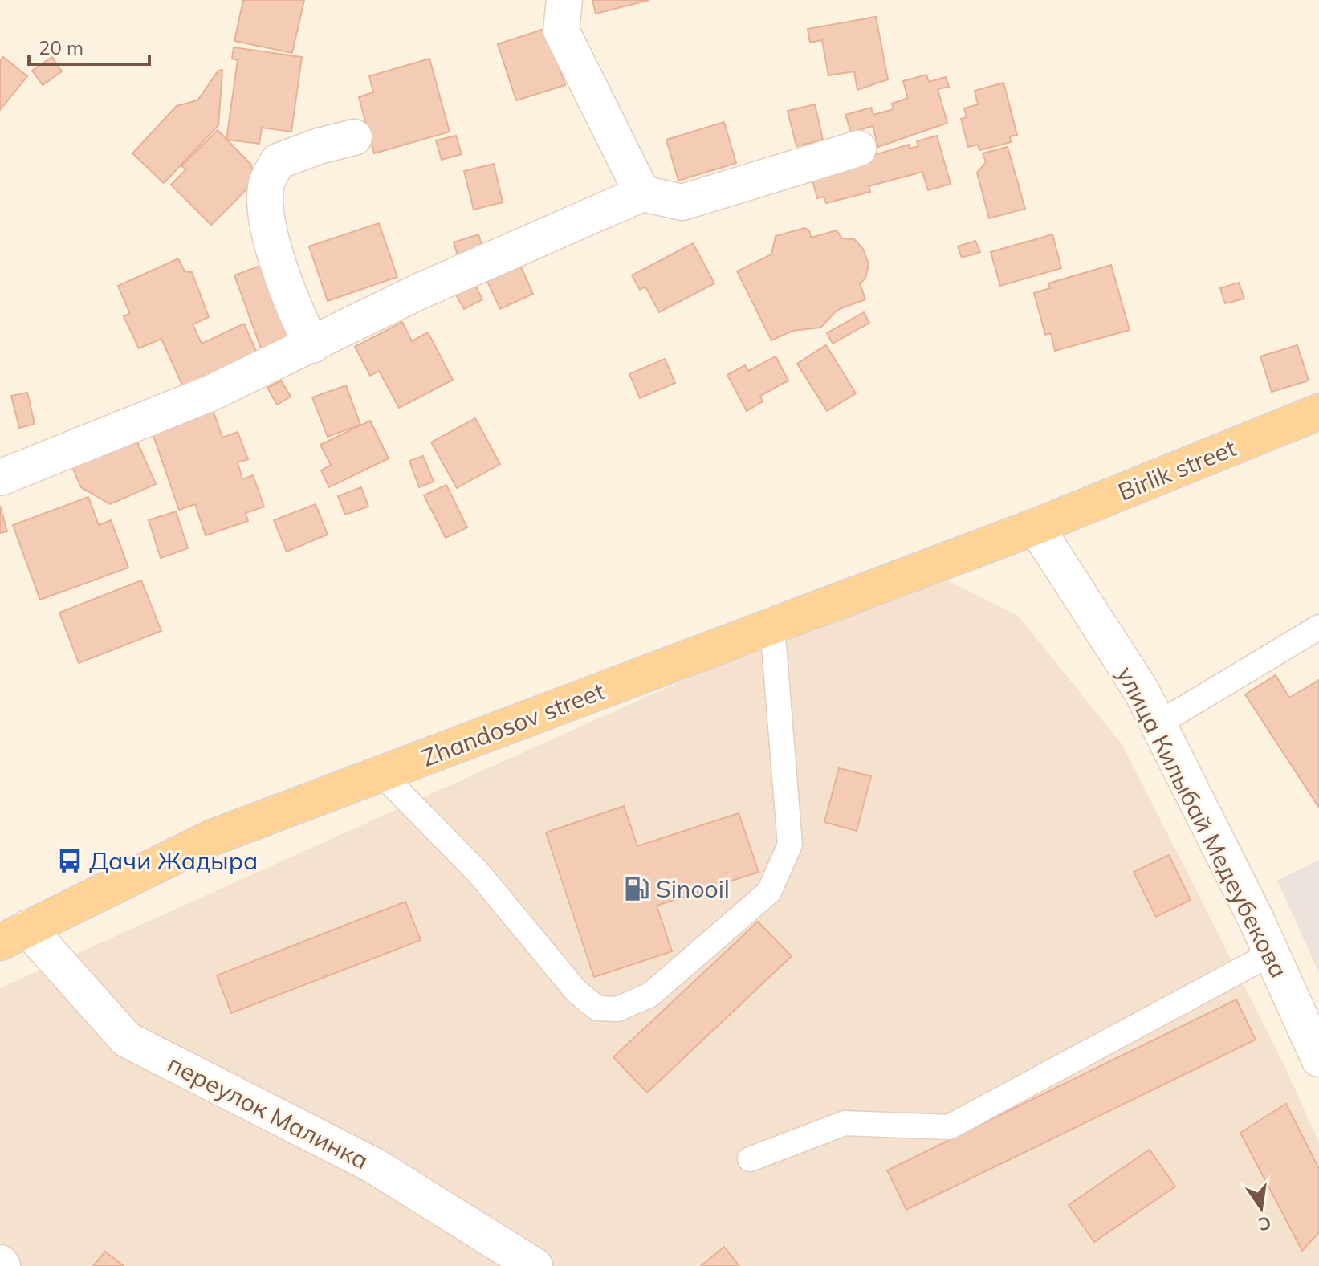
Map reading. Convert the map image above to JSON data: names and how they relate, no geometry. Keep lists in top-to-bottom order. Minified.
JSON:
{"streets":{"main road":["Birlik street","Zhandosov street"],"street":["улица Килыбай Медеубекова","переулок Малинка"]},"crossings":[["Birlik street","Zhandosov street"],["Birlik street","улица Килыбай Медеубекова"],["Zhandosov street","улица Килыбай Медеубекова"],["Zhandosov street","переулок Малинка"]],"places":{"bus stop":["Дачи Жадыра"],"fuel station":["Sinooil"]},"scale_bar":"20 m","north":"bottom"}
